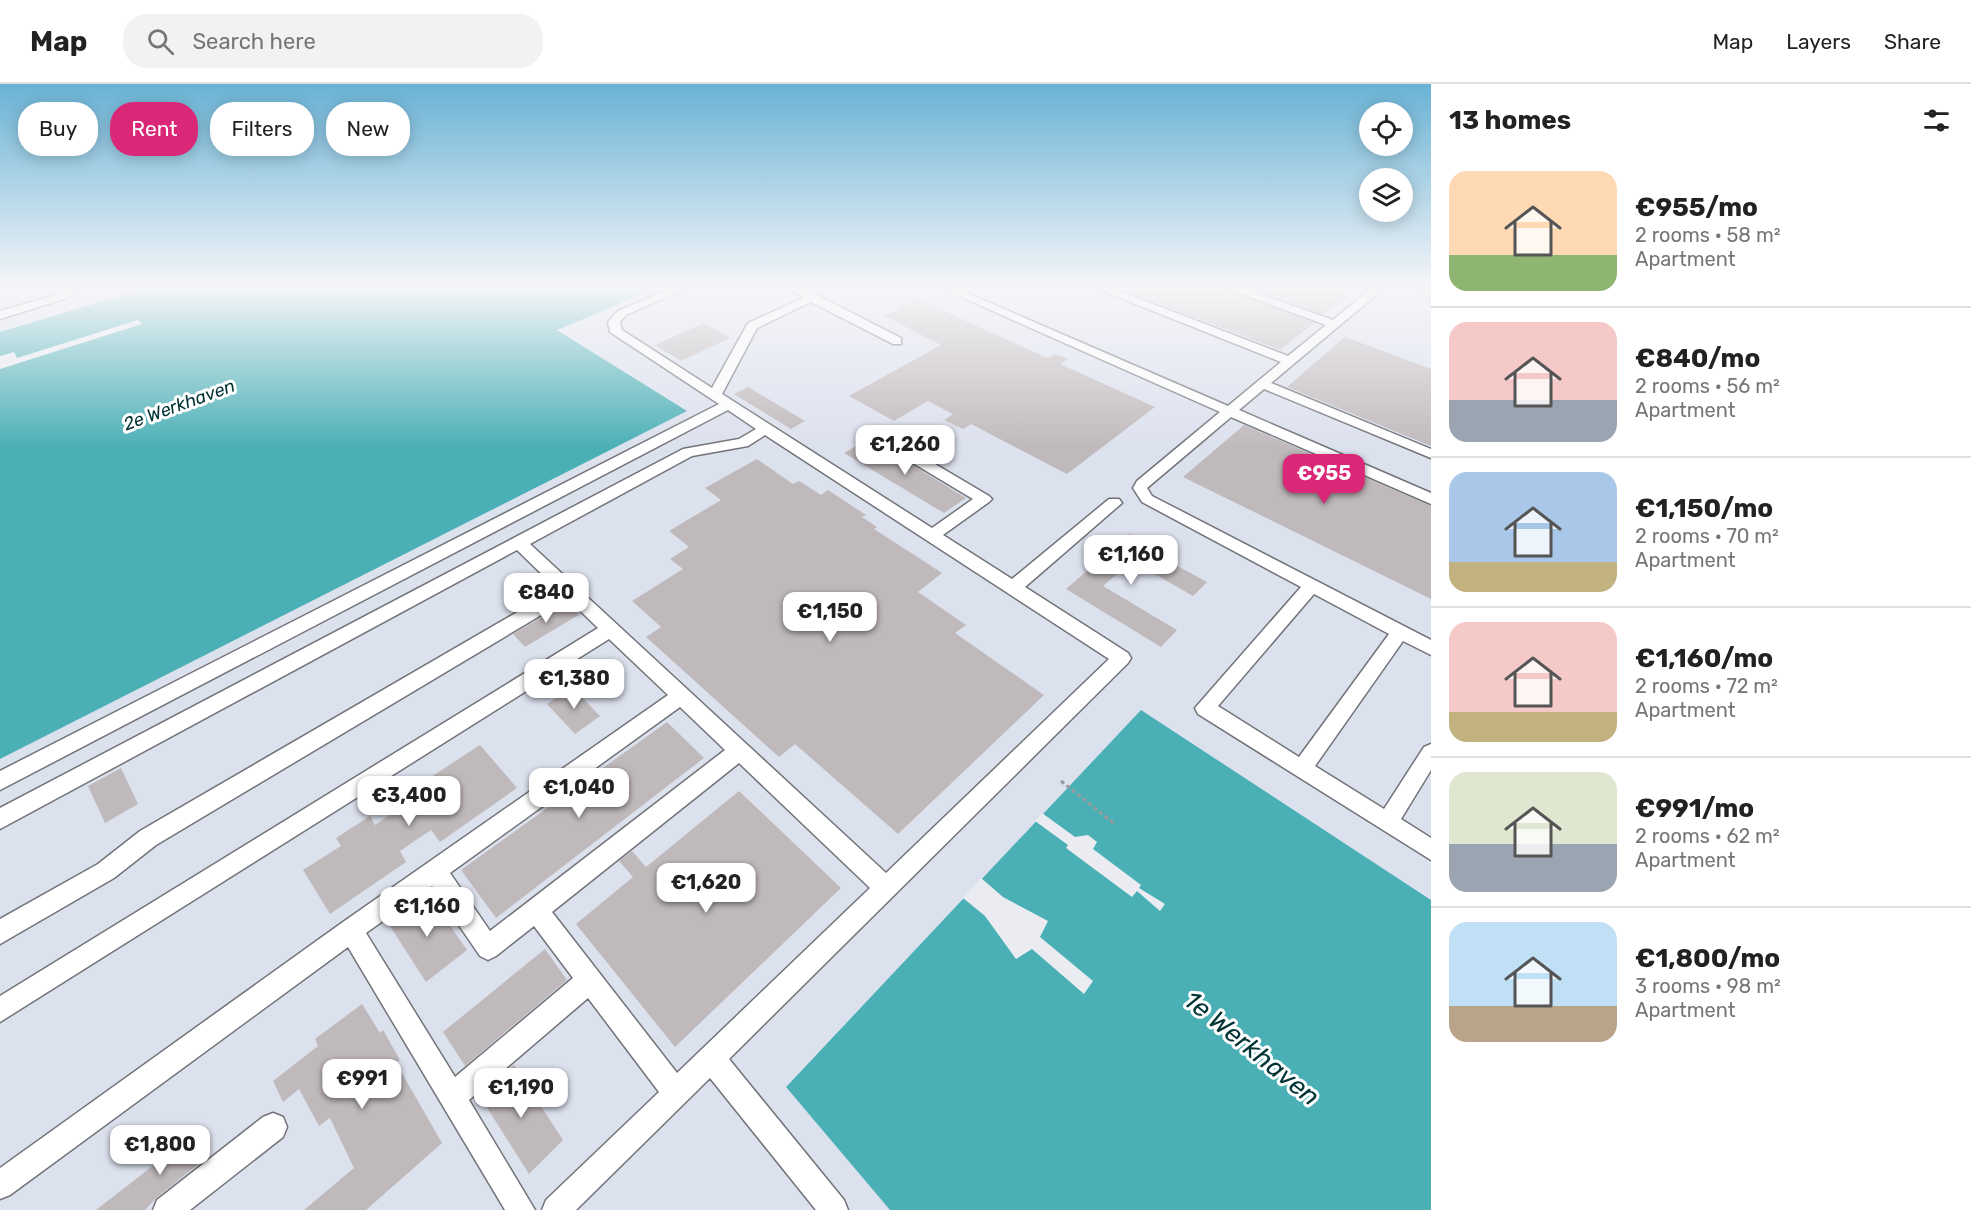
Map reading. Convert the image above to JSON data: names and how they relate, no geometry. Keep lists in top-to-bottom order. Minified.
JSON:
{"water":["2e Werkhaven","1e Werkhaven"],"page":{"header":"Map","search":"Search here","nav":["Map","Layers","Share"],"heading":"13 homes","chip":["Buy","Rent","Filters","New"],"list":[{"name":"€955/mo","note":"2 rooms · 58 m² · Apartment"},{"name":"€840/mo","note":"2 rooms · 56 m² · Apartment"},{"name":"€1,150/mo","note":"2 rooms · 70 m² · Apartment"},{"name":"€1,160/mo","note":"2 rooms · 72 m² · Apartment"},{"name":"€991/mo","note":"2 rooms · 62 m² · Apartment"},{"name":"€1,800/mo","note":"3 rooms · 98 m² · Apartment"}],"price":["€1,260","€955","€1,160","€840","€1,150","€1,380","€1,040","€3,400","€1,620","€1,160","€991","€1,190","€1,800"]}}
